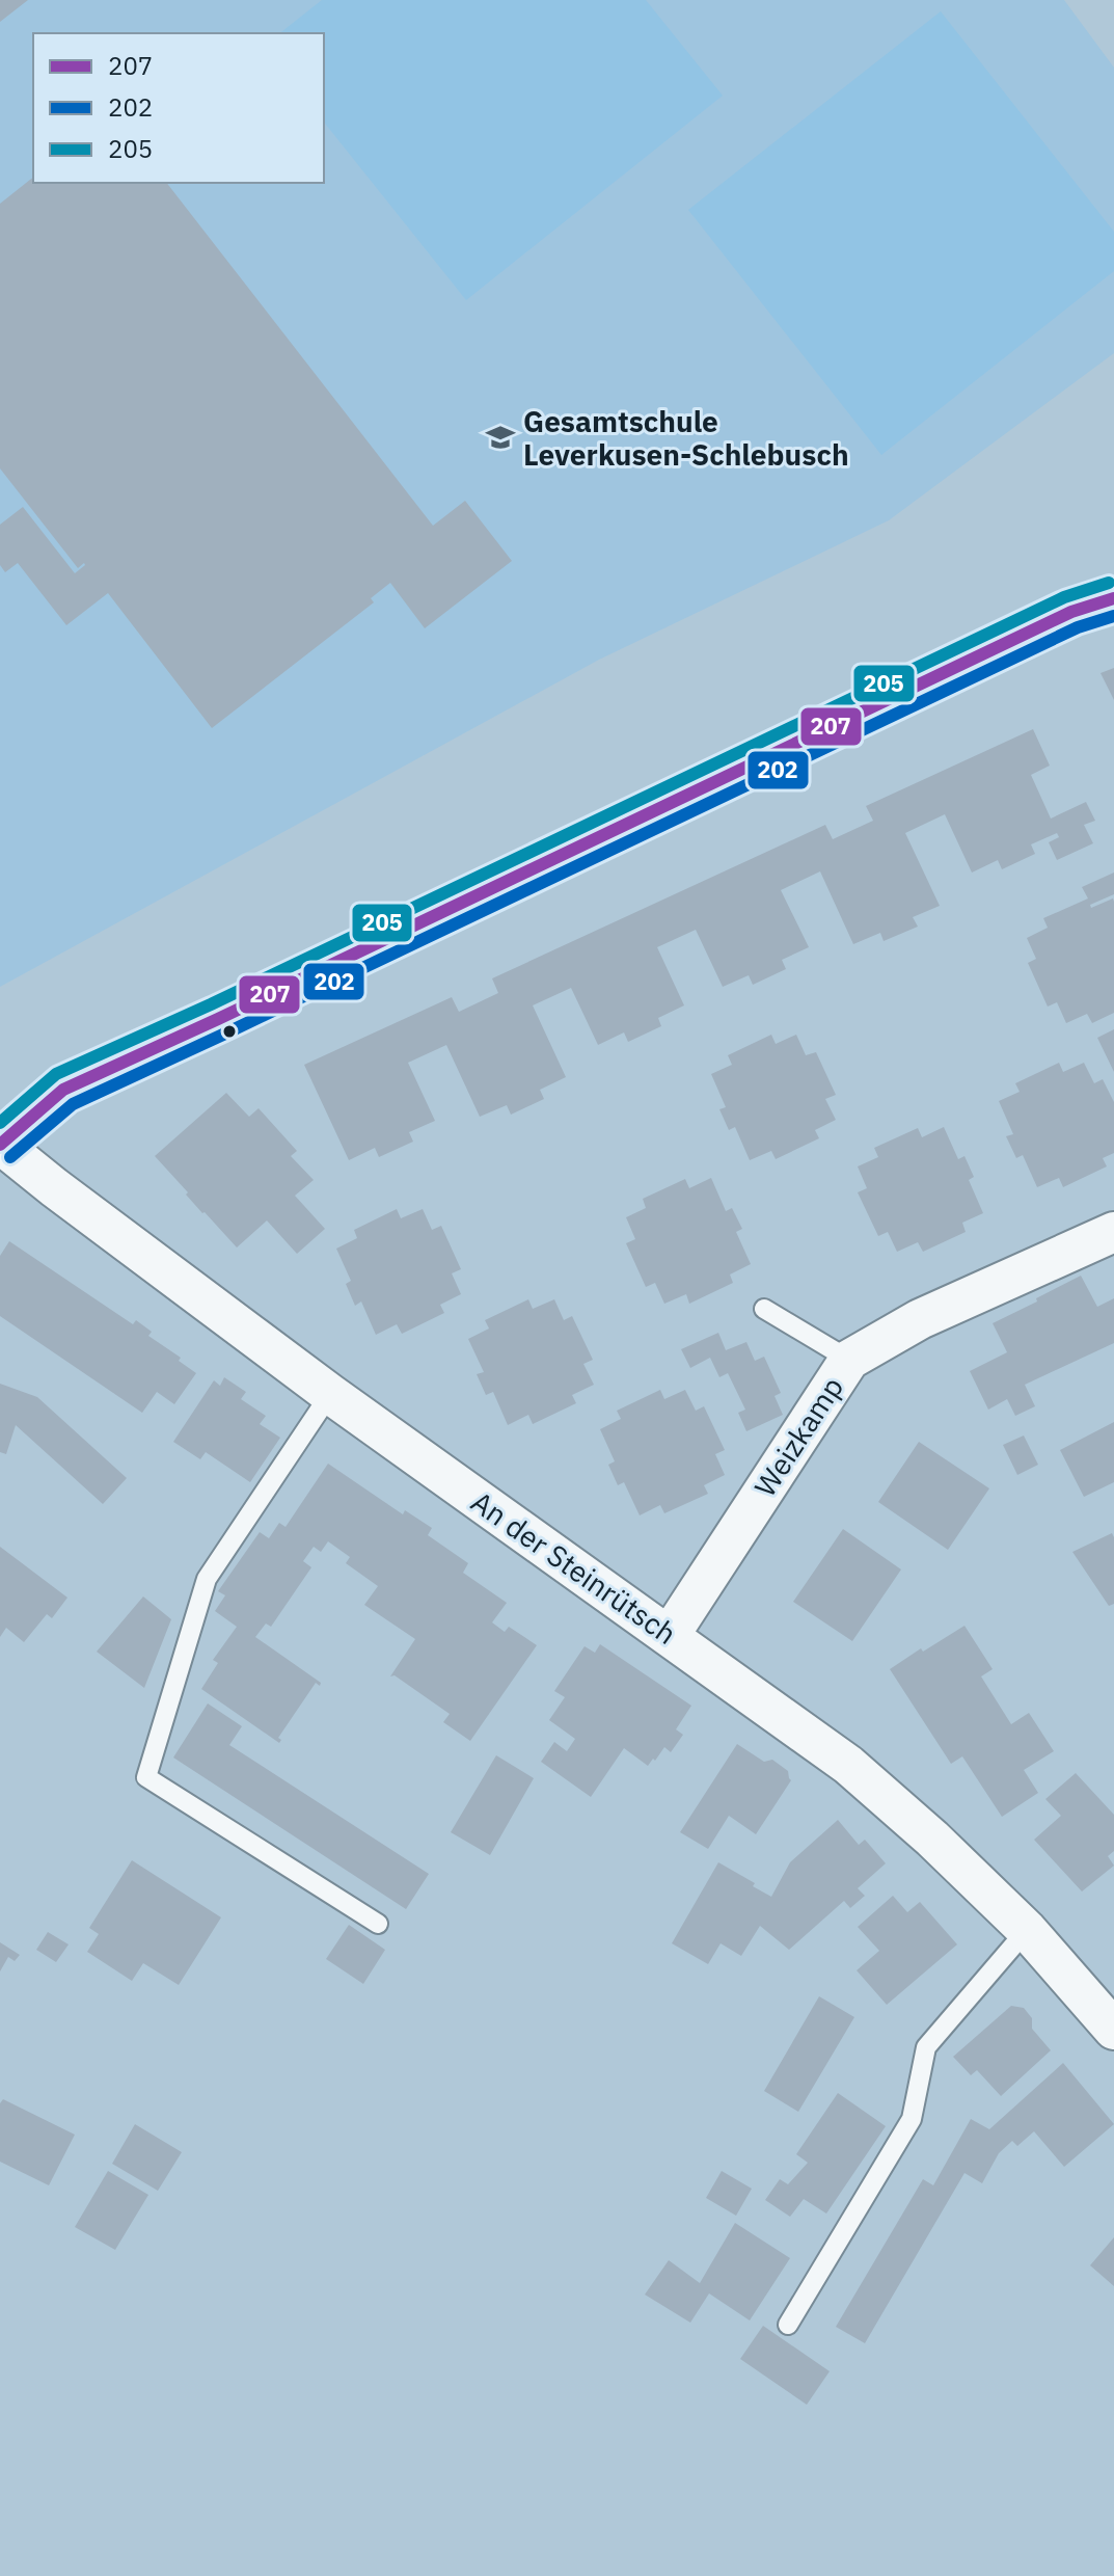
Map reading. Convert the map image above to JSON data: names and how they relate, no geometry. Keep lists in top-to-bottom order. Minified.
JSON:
{"streets":{"street":["Weizkamp","An der Steinrütsch"]},"crossings":[["Weizkamp","An der Steinrütsch"]],"places":{"school or university":["Gesamtschule Leverkusen-Schlebusch"]},"lines":["transit line 205","transit line 207","transit line 202"],"legend":["207","202","205"]}
